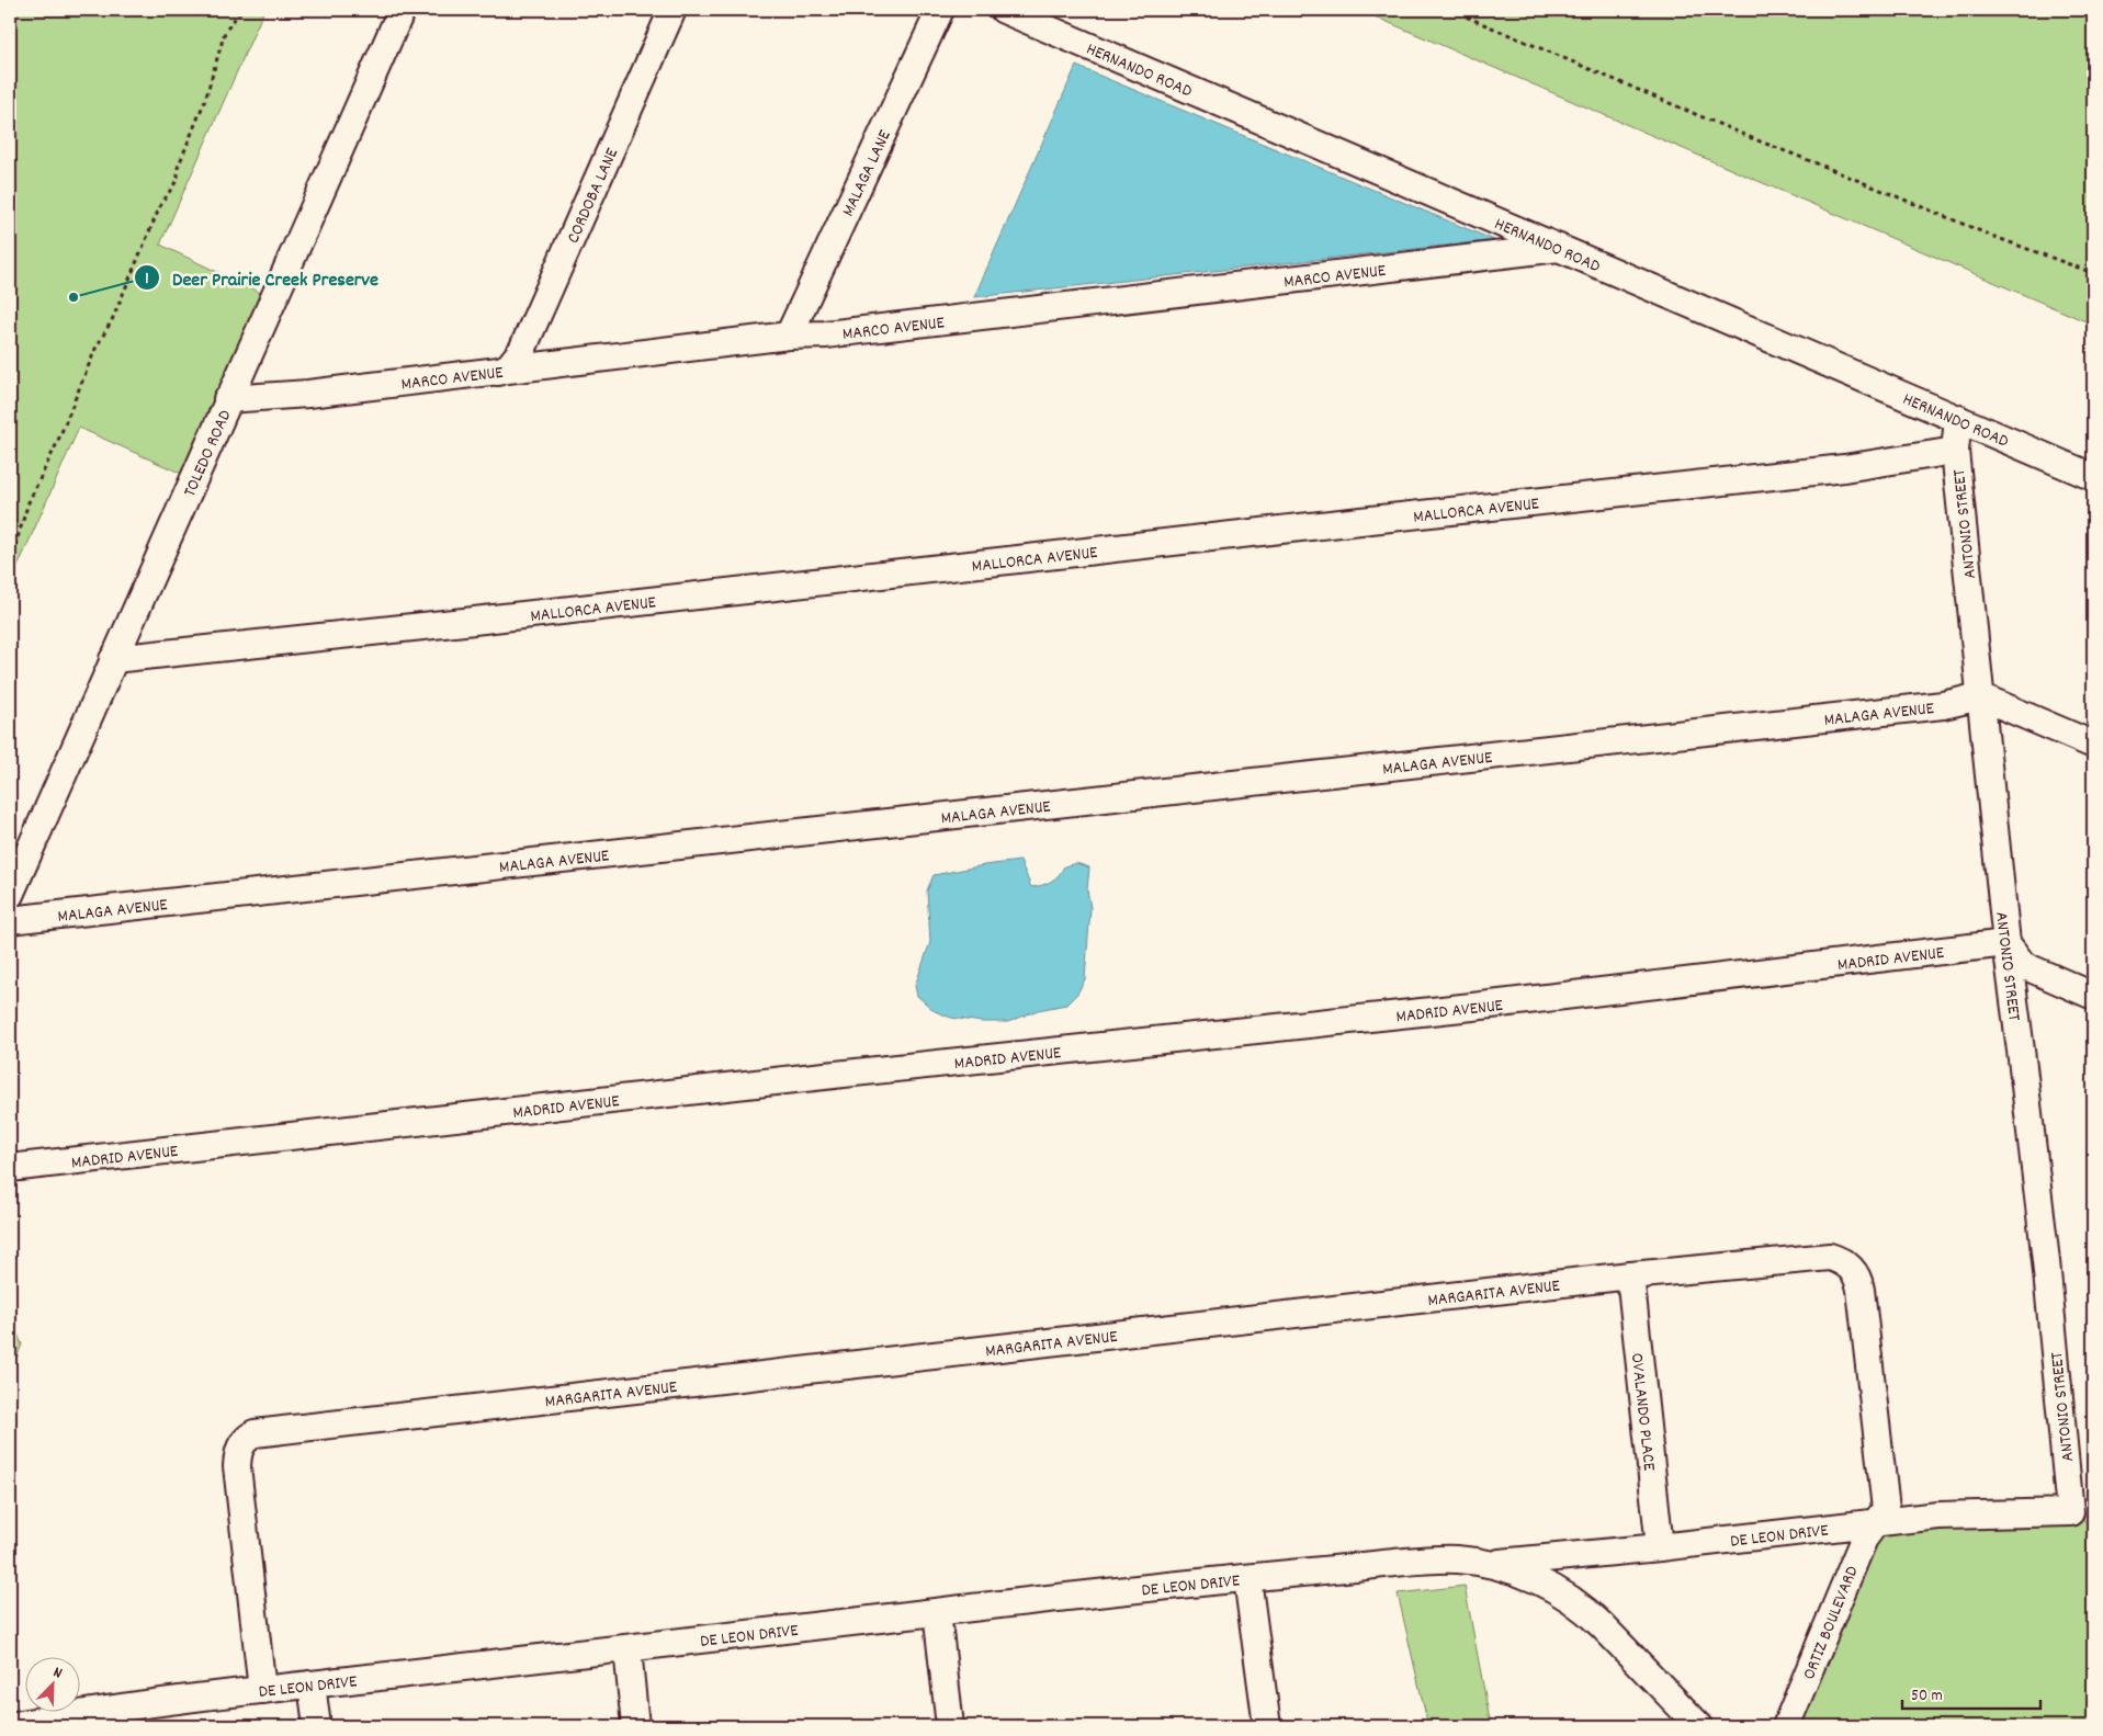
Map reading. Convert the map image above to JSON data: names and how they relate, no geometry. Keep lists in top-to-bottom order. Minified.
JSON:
{"streets":{"street":["HERNANDO ROAD","MALAGA LANE","CORDOBA LANE","MARCO AVENUE","TOLEDO ROAD","MALLORCA AVENUE","ANTONIO STREET","MALAGA AVENUE","MADRID AVENUE","MARGARITA AVENUE","OVALANDO PLACE","DE LEON DRIVE","ORTIZ BOULEVARD"]},"crossings":[["HERNANDO ROAD","MARCO AVENUE"],["HERNANDO ROAD","ANTONIO STREET"],["MALAGA LANE","MARCO AVENUE"],["CORDOBA LANE","MARCO AVENUE"],["MARCO AVENUE","TOLEDO ROAD"],["TOLEDO ROAD","MALLORCA AVENUE"],["MALLORCA AVENUE","ANTONIO STREET"],["ANTONIO STREET","MALAGA AVENUE"],["ANTONIO STREET","MADRID AVENUE"],["ANTONIO STREET","DE LEON DRIVE"],["MARGARITA AVENUE","OVALANDO PLACE"],["MARGARITA AVENUE","DE LEON DRIVE"],["MARGARITA AVENUE","ORTIZ BOULEVARD"],["OVALANDO PLACE","DE LEON DRIVE"],["DE LEON DRIVE","ORTIZ BOULEVARD"]],"places":["Deer Prairie Creek Preserve"],"scale_bar":"50 m","north":"top right"}
